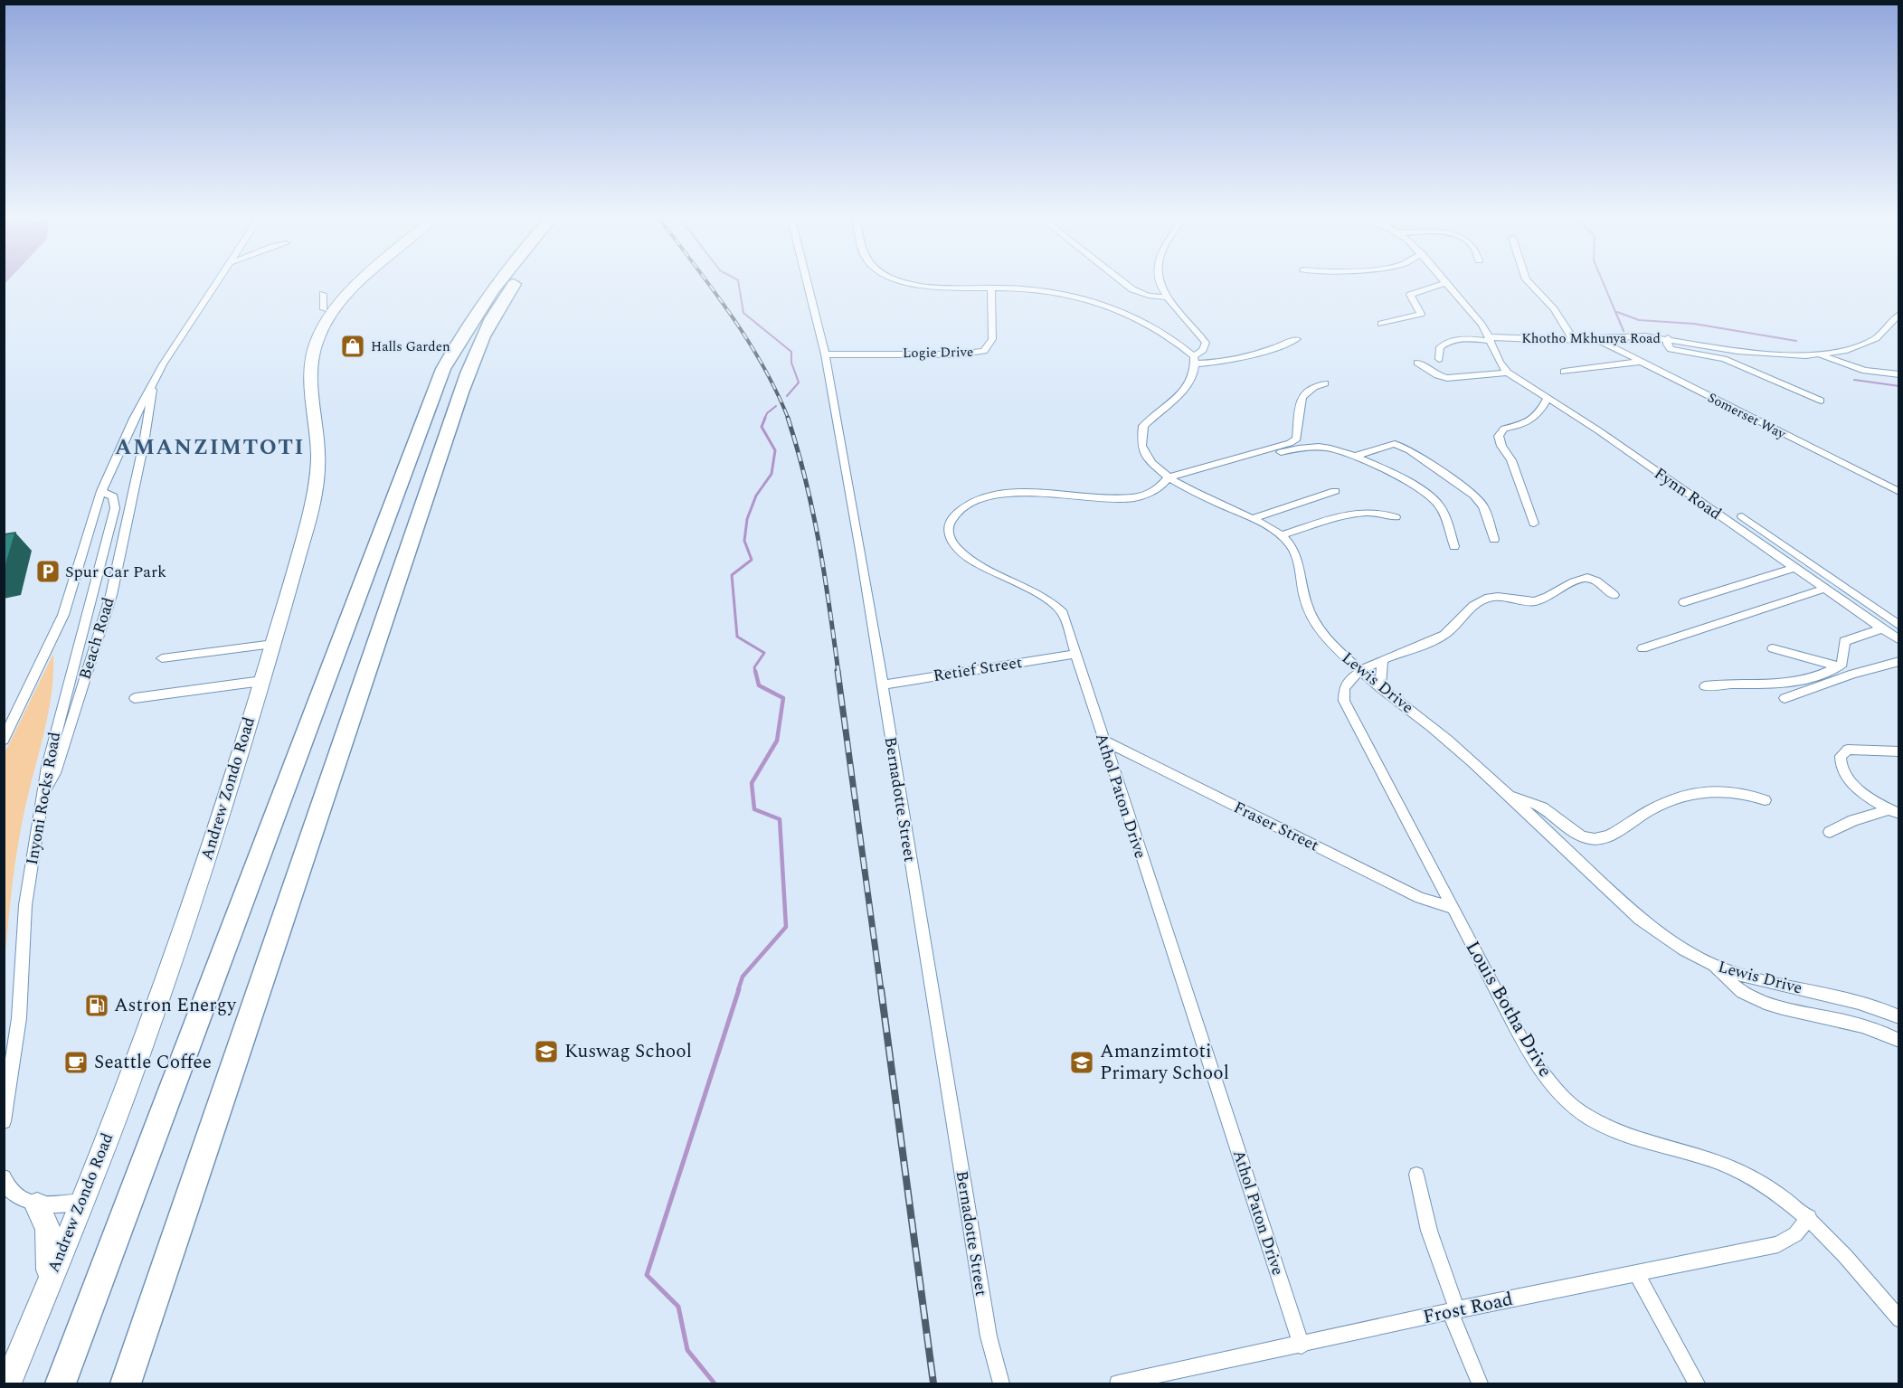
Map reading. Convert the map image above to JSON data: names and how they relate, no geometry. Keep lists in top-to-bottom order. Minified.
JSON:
{"streets":{"main road":["Andrew Zondo Road"],"street":["Khotho Mkhunya Road","Logie Drive","Somerset Way","Fynn Road","Beach Road","Retief Street","Lewis Drive","Athol Paton Drive","Inyoni Rocks Road","Bernadotte Street","Fraser Street","Louis Botha Drive","Frost Road"]},"crossings":[["Khotho Mkhunya Road","Somerset Way"],["Logie Drive","Bernadotte Street"],["Beach Road","Inyoni Rocks Road"],["Retief Street","Athol Paton Drive"],["Retief Street","Bernadotte Street"],["Lewis Drive","Athol Paton Drive"],["Lewis Drive","Louis Botha Drive"],["Athol Paton Drive","Fraser Street"],["Athol Paton Drive","Frost Road"],["Fraser Street","Louis Botha Drive"],["Louis Botha Drive","Frost Road"]],"districts":["AMANZIMTOTI"],"places":{"shop":["Halls Garden"],"parking":["Spur Car Park"],"fuel station":["Astron Energy"],"school or university":["Kuswag School","Amanzimtoti Primary School"],"cafe":["Seattle Coffee"]}}
